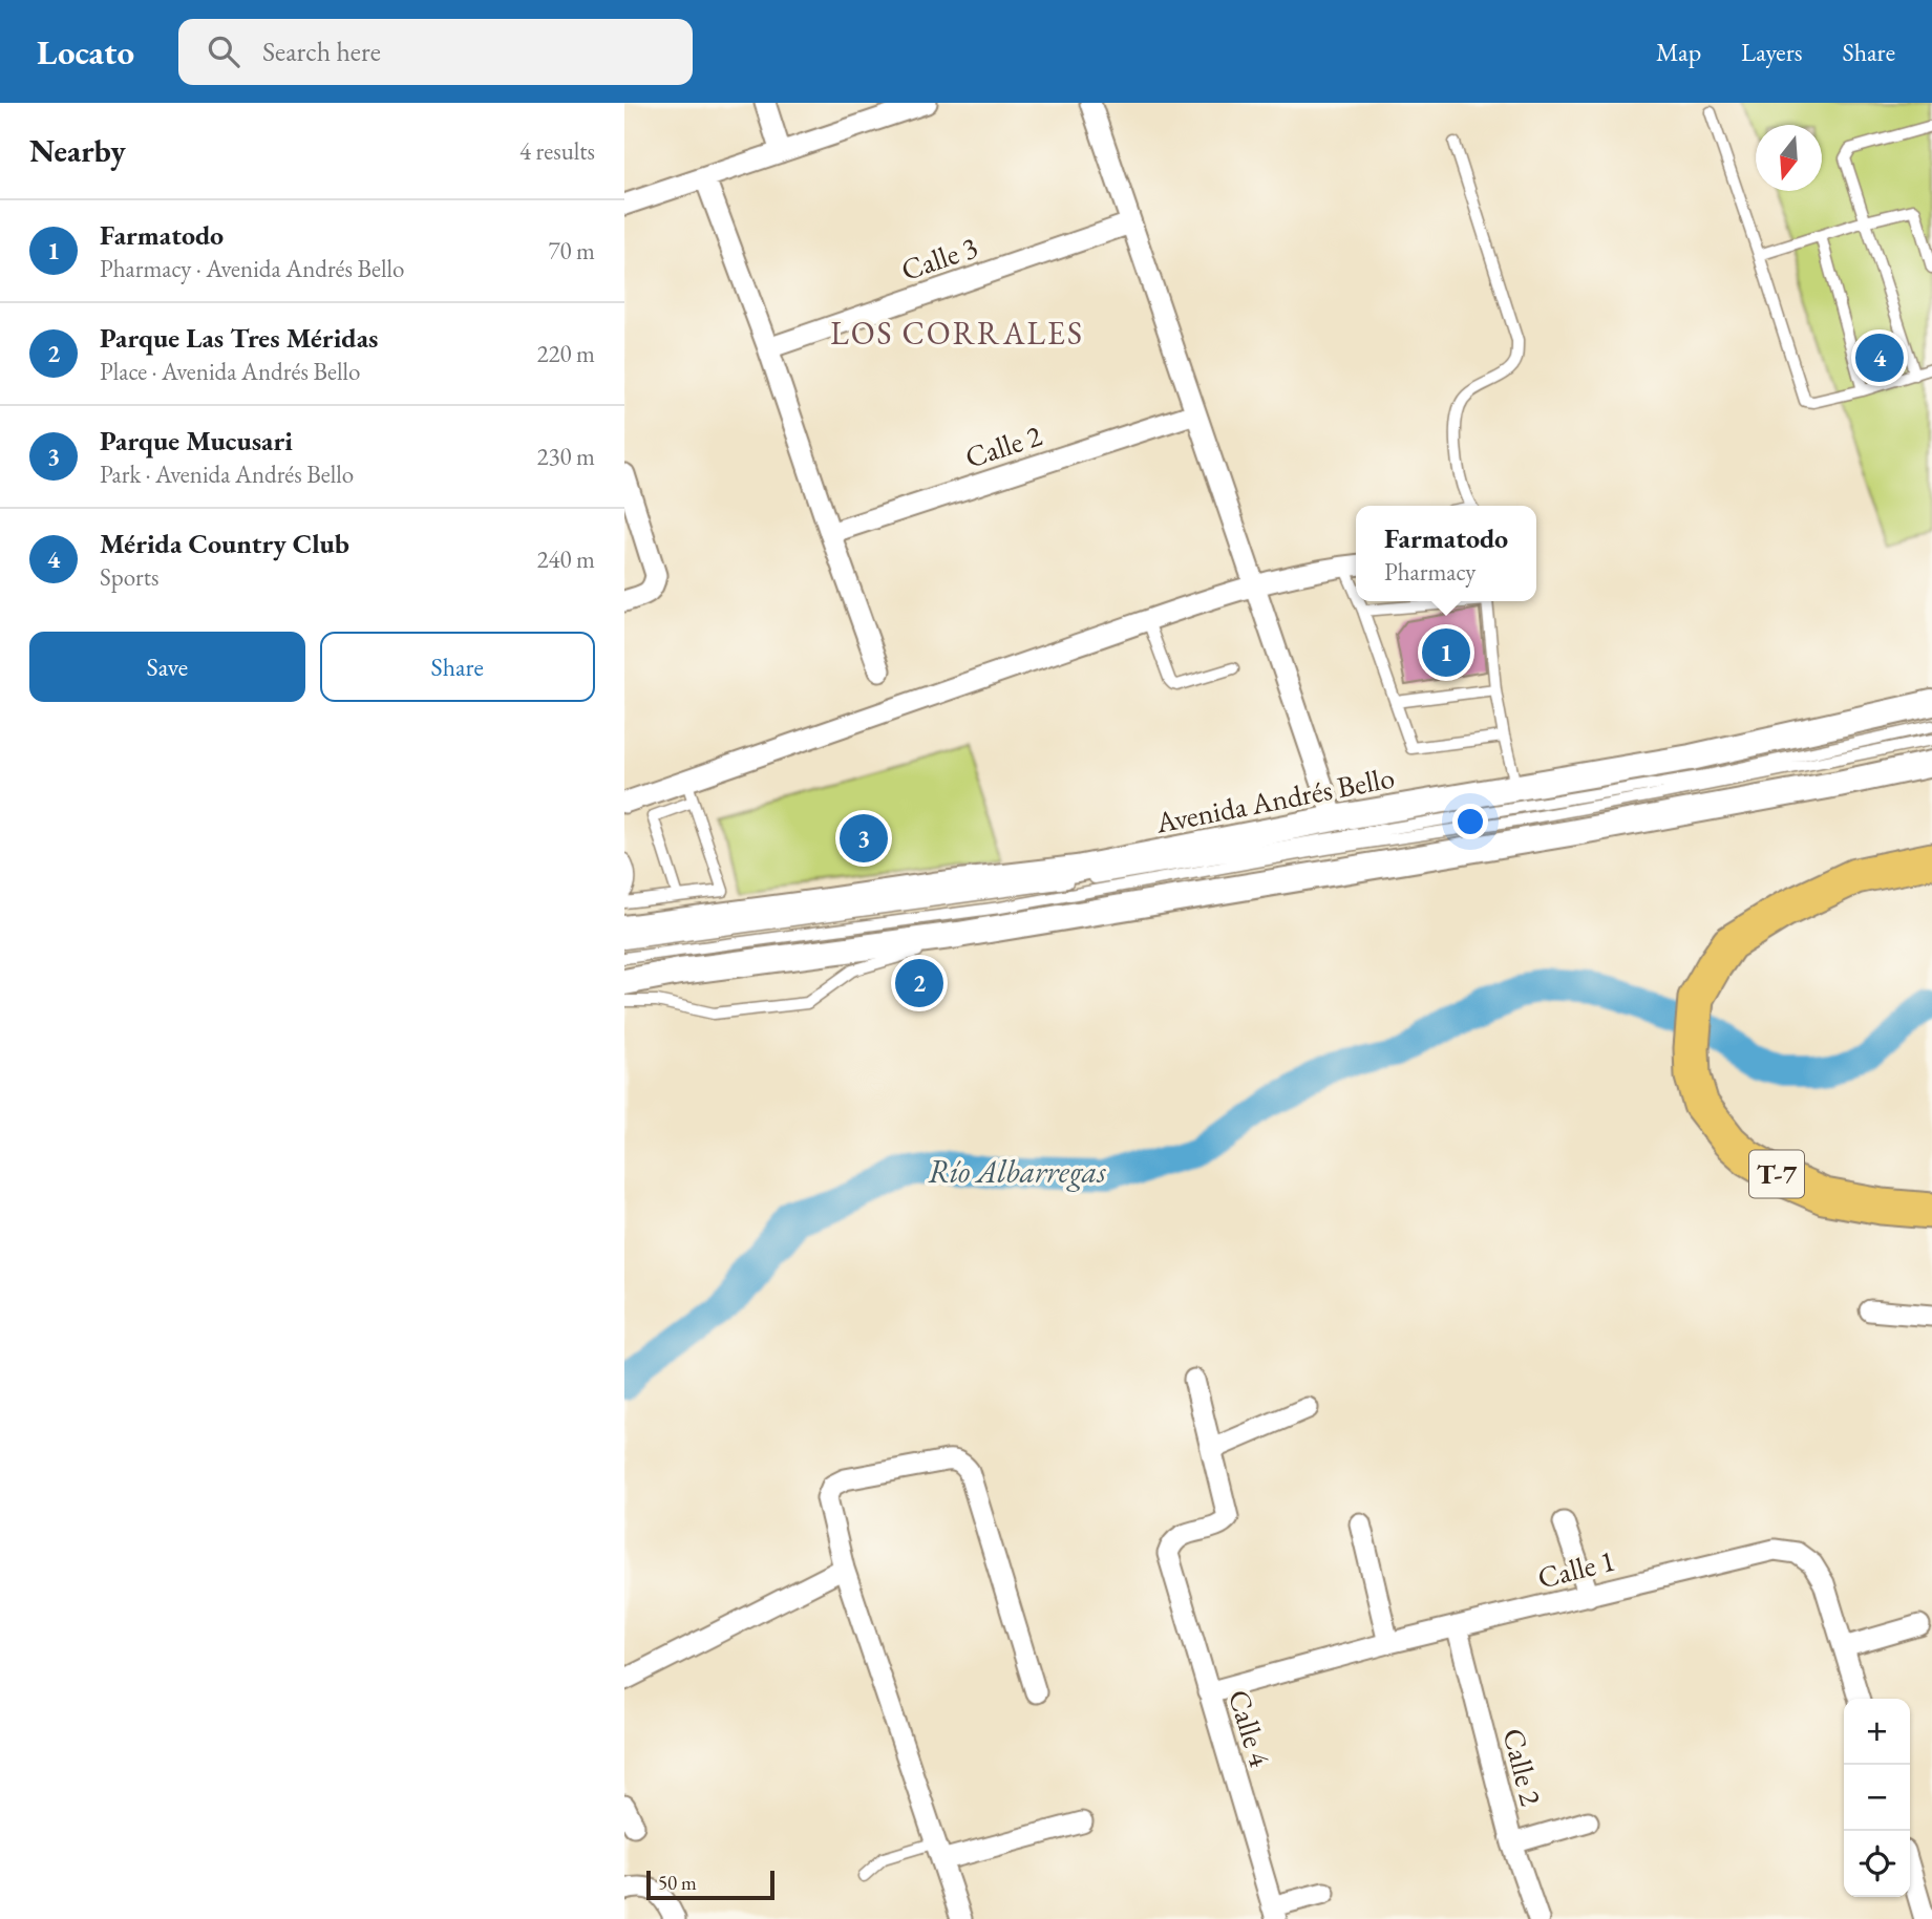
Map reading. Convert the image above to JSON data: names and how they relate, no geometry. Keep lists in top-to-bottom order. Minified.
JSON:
{"streets":{"highway":["T-7"],"street":["Calle 3","Calle 2","Avenida Andrés Bello","Calle 1","Calle 4"]},"crossings":[["Calle 2","Calle 1"],["Calle 1","Calle 4"]],"districts":["LOS CORRALES"],"water":["Río Albarregas"],"scale_bar":"50 m","north":"bottom","page":{"header":"Locato","search":"Search here","nav":["Map","Layers","Share"],"heading":["Nearby","4 results"],"list":[{"mark":"1","name":"Farmatodo","note":"Pharmacy · Avenida Andrés Bello","value":"70 m"},{"mark":"2","name":"Parque Las Tres Méridas","note":"Place · Avenida Andrés Bello","value":"220 m"},{"mark":"3","name":"Parque Mucusari","note":"Park · Avenida Andrés Bello","value":"230 m"},{"mark":"4","name":"Mérida Country Club","note":"Sports","value":"240 m"}],"pins":["4","1","3","2"],"popup":["Farmatodo","Pharmacy"],"buttons":["Save","Share"],"map_buttons":["+","−"],"scale":"50 m"}}
